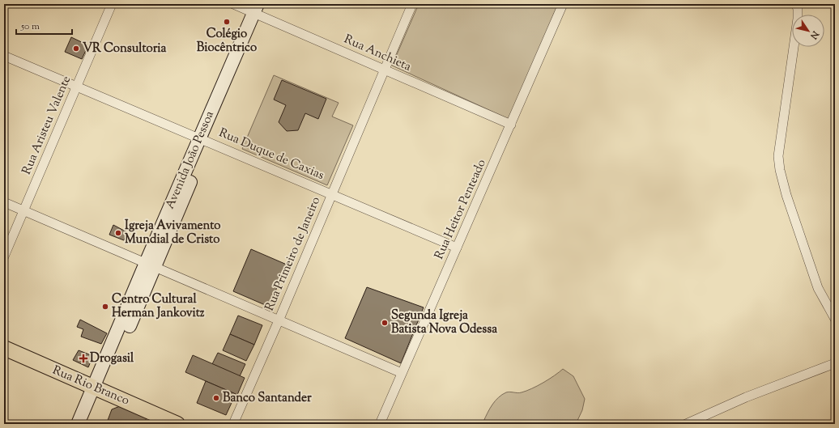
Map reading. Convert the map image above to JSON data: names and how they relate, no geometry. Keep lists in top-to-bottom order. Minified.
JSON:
{"streets":{"main road":["Avenida João Pessoa","Rua Rio Branco"],"street":["Rua Anchieta","Rua Aristeu Valente","Rua Duque de Caxias","Rua Heitor Penteado","Rua Primeiro de Janeiro"]},"crossings":[["Rua Anchieta","Avenida João Pessoa"],["Rua Anchieta","Rua Heitor Penteado"],["Rua Anchieta","Rua Primeiro de Janeiro"],["Rua Aristeu Valente","Rua Duque de Caxias"],["Rua Duque de Caxias","Avenida João Pessoa"],["Rua Duque de Caxias","Rua Heitor Penteado"],["Rua Duque de Caxias","Rua Primeiro de Janeiro"],["Avenida João Pessoa","Rua Rio Branco"]],"places":{"other":["Colégio Biocêntrico","VR Consultoria","Igreja Avivamento Mundial de Cristo","Centro Cultural Herman Jankovitz","Segunda Igreja Batista Nova Odessa","Banco Santander"],"health":["Drogasil"]},"scale_bar":"50 m","north":"bottom right"}
